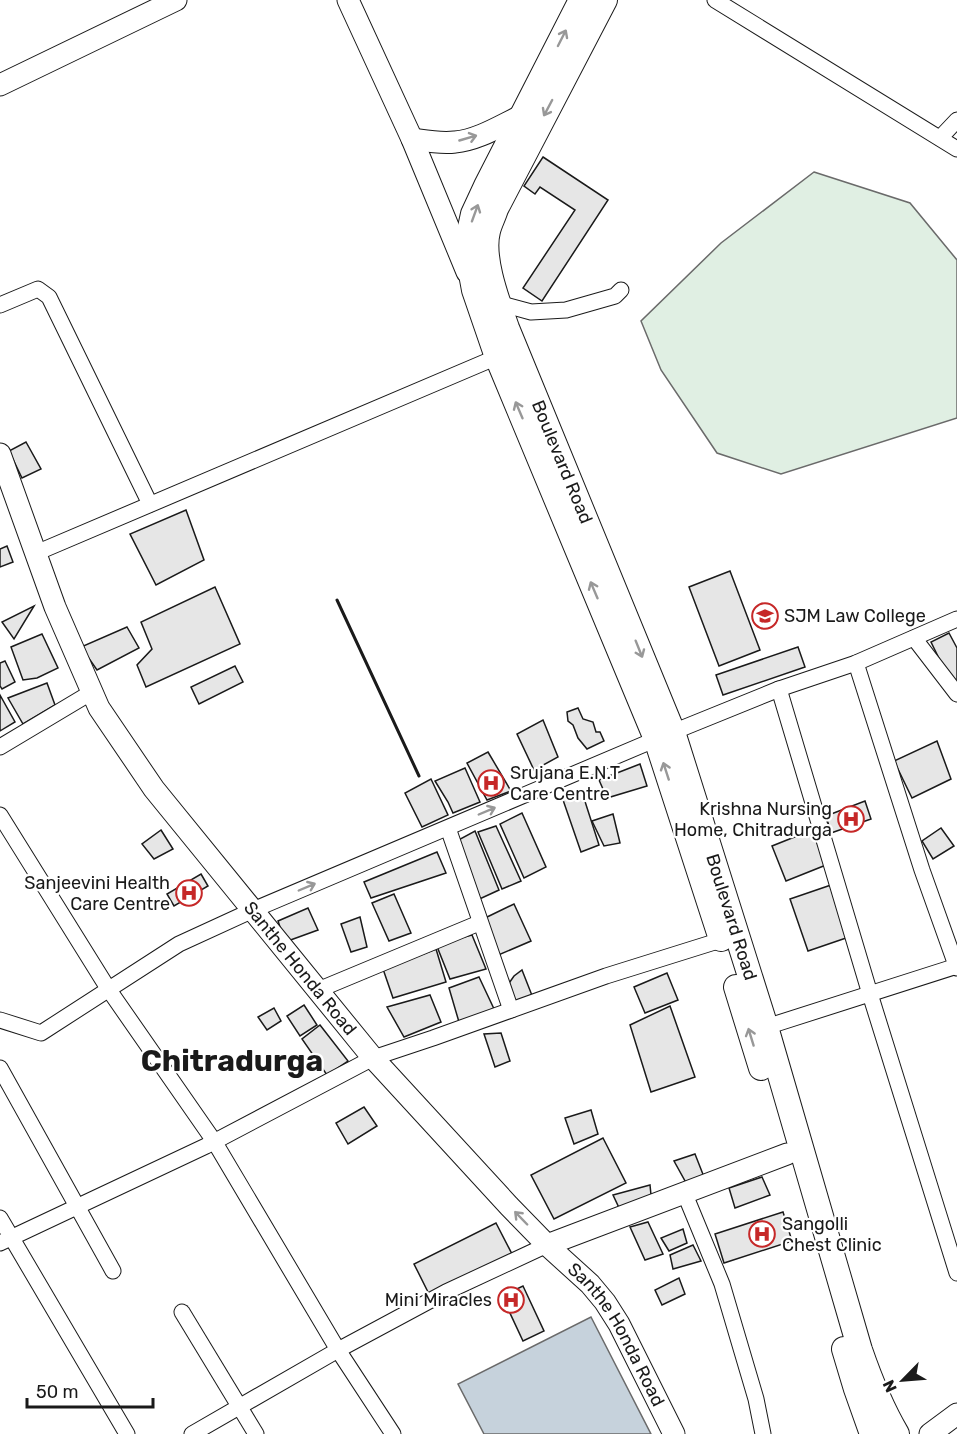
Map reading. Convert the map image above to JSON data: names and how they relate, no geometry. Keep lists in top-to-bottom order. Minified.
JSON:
{"streets":{"main road":["Boulevard Road","Santhe Honda Road"]},"districts":["Chitradurga"],"places":{"school or university":["SJM Law College"],"hospital":["Srujana E.N.T Care Centre","Krishna Nursing Home, Chitradurga","Sanjeevini Health Care Centre","Sangolli Chest Clinic","Mini Miracles"]},"scale_bar":"50 m","north":"bottom left"}
